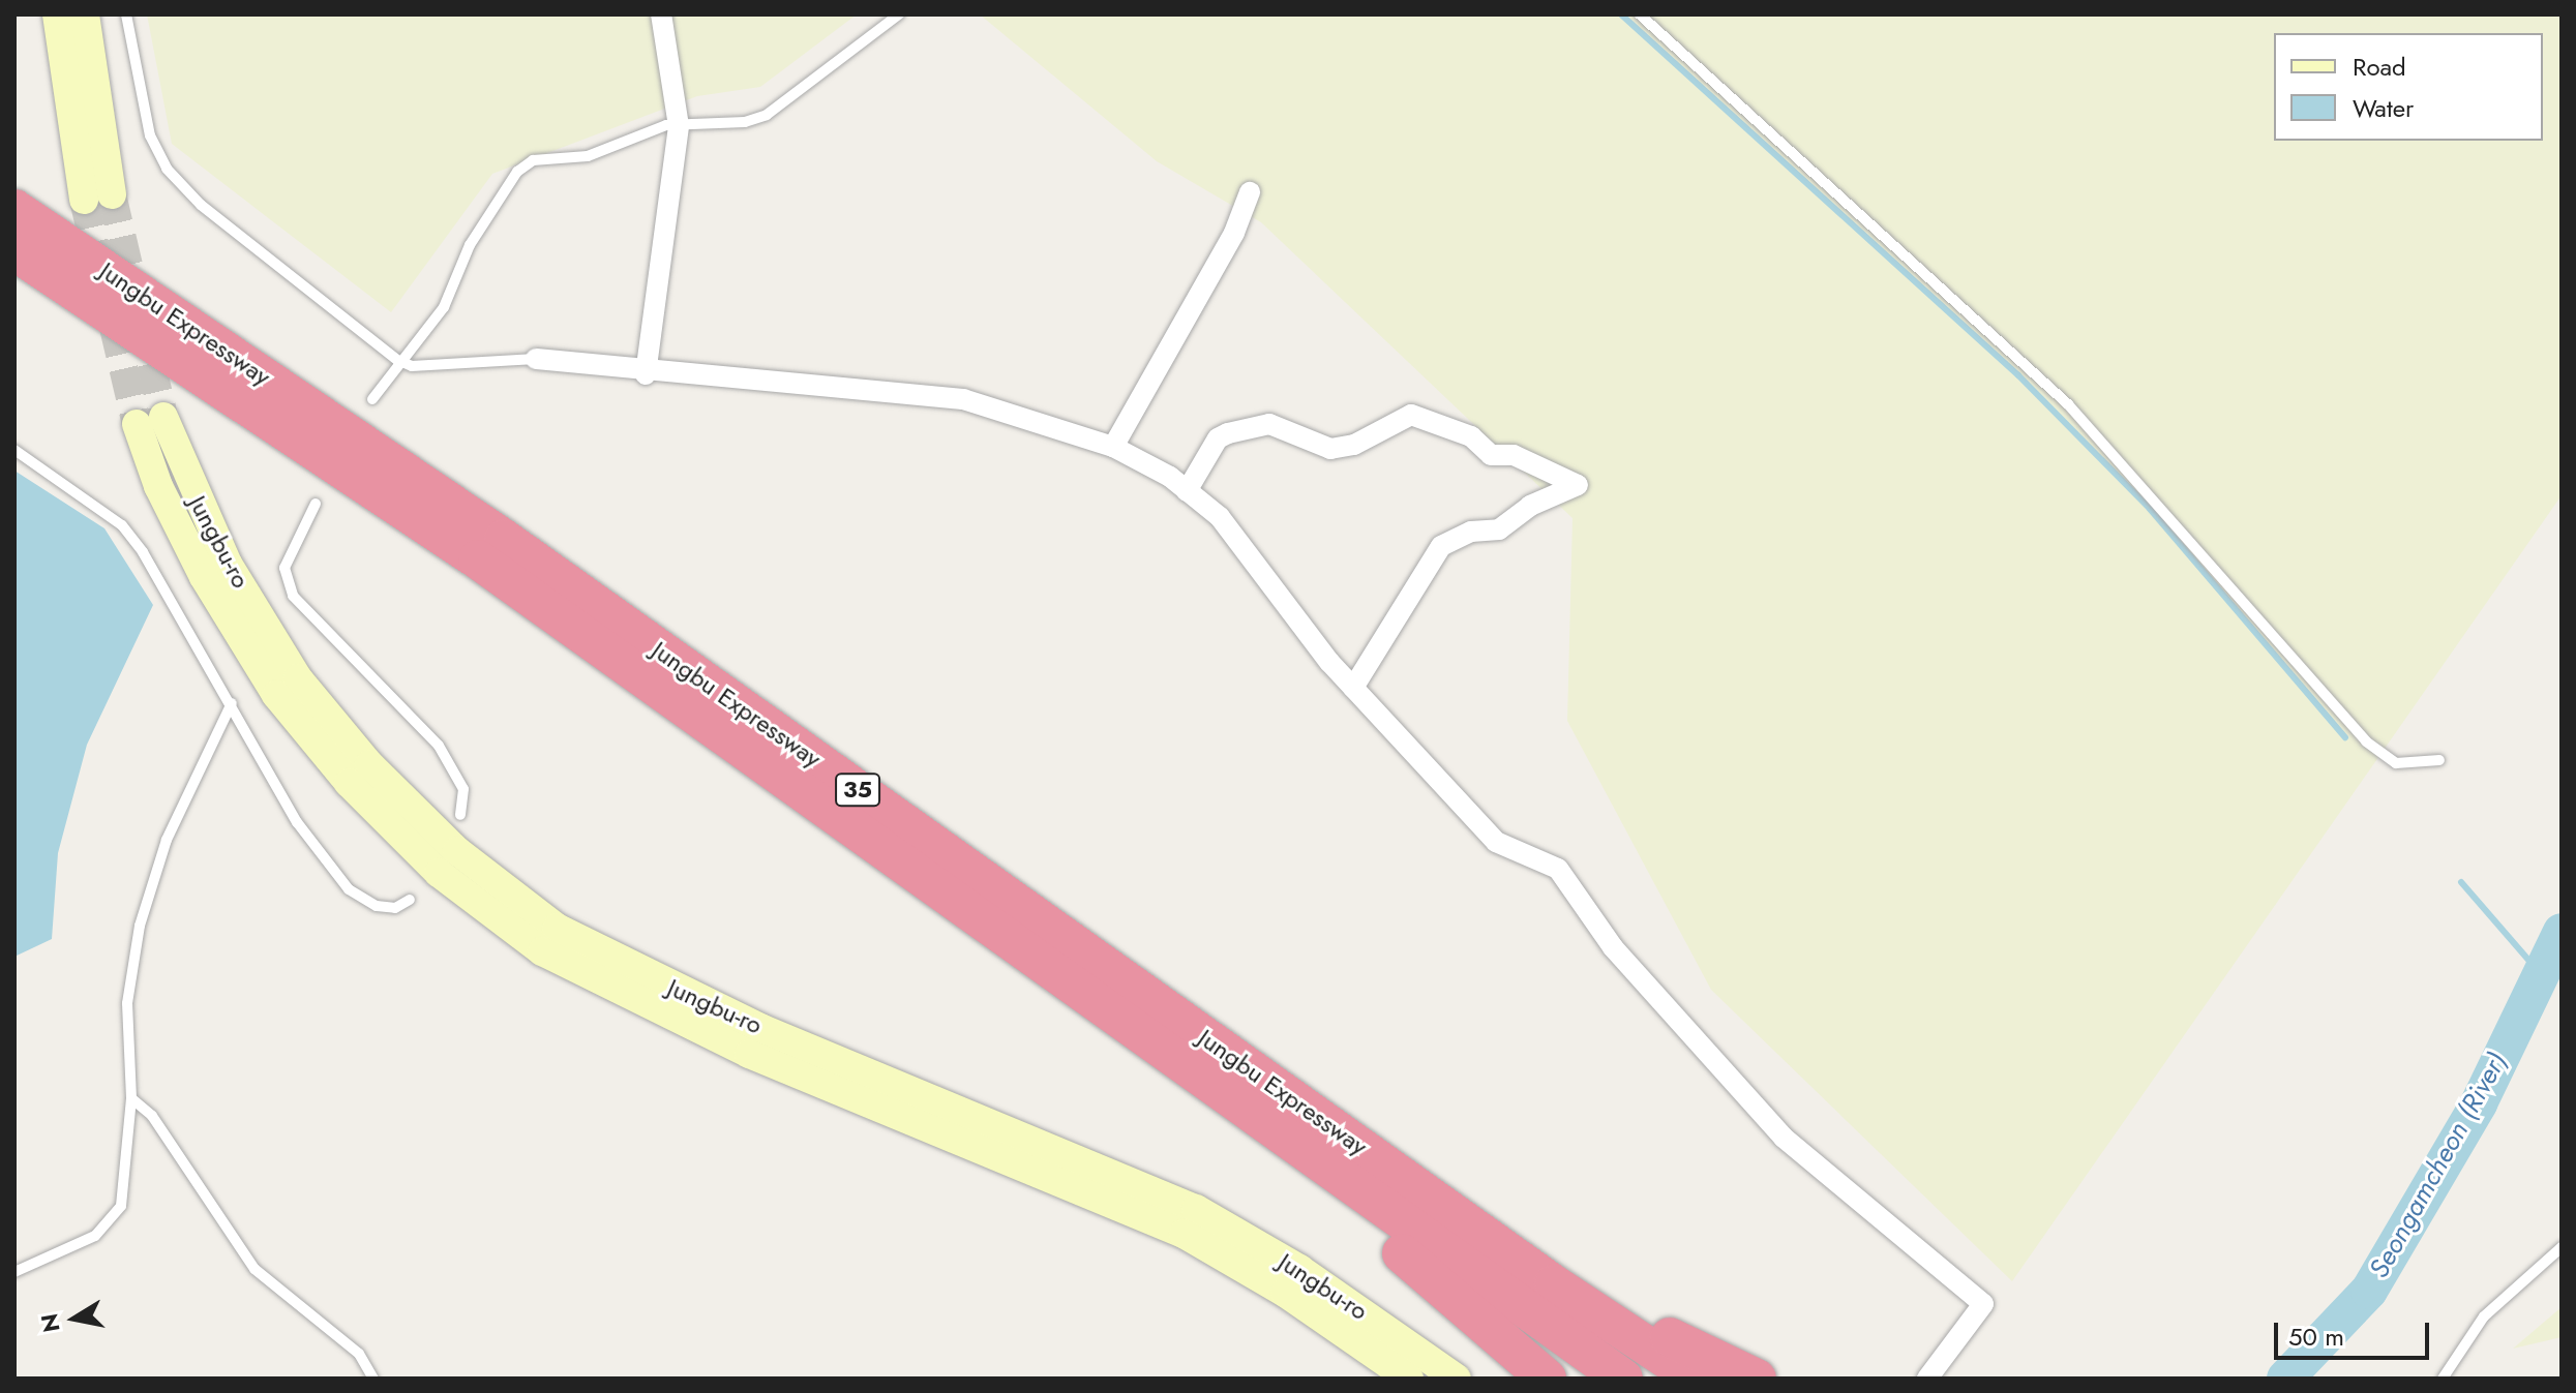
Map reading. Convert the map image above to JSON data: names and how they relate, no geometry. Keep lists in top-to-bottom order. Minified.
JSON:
{"streets":{"highway":["Jungbu Expressway","35"],"main road":["Jungbu-ro"]},"water":["Seongamcheon (River)"],"legend":["Road","Water"],"scale_bar":"50 m","north":"left"}
